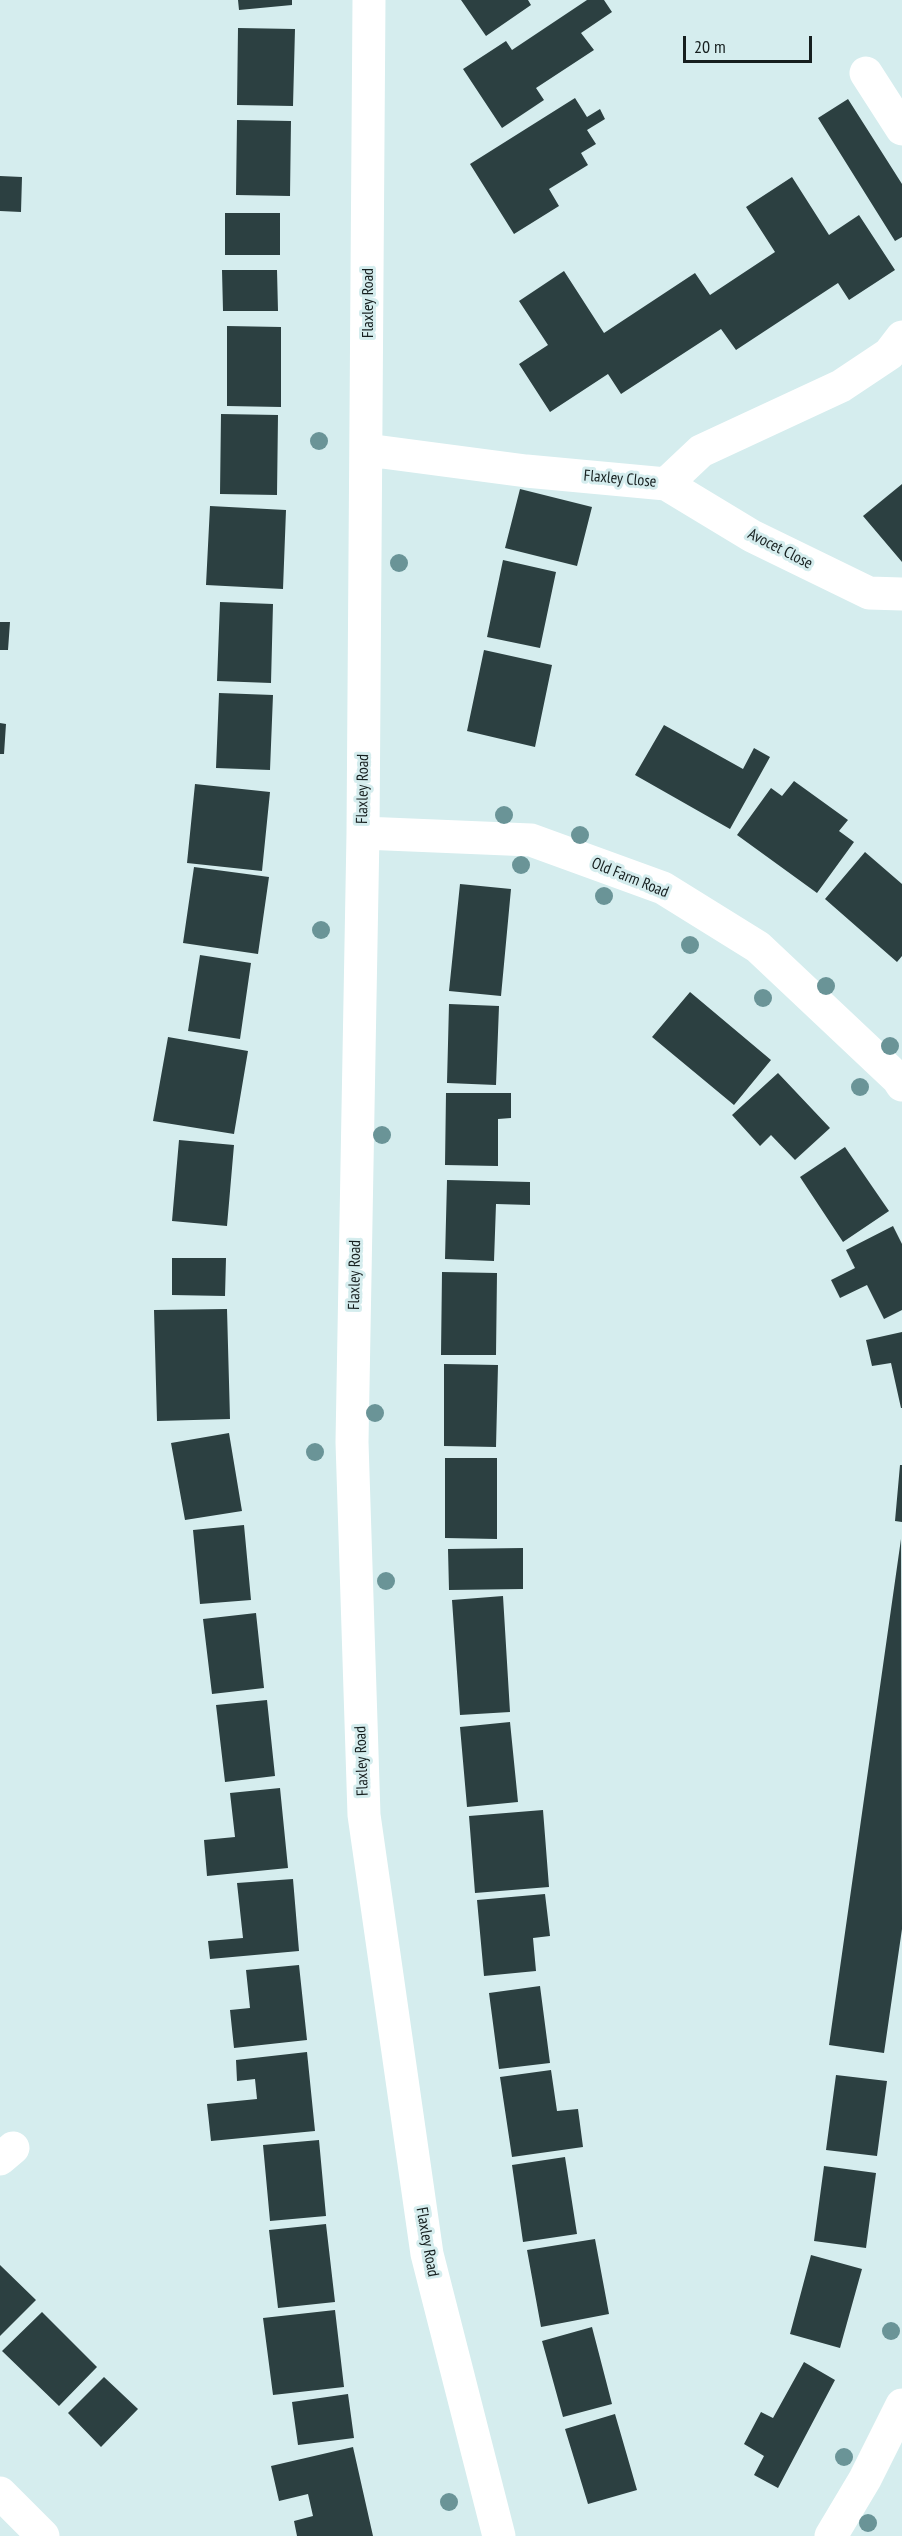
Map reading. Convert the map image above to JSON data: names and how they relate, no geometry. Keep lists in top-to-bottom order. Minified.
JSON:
{"streets":{"street":["Flaxley Road","Flaxley Close","Avocet Close","Old Farm Road"]},"crossings":[["Flaxley Road","Flaxley Close"],["Flaxley Road","Old Farm Road"],["Flaxley Close","Avocet Close"]],"scale_bar":"20 m"}
